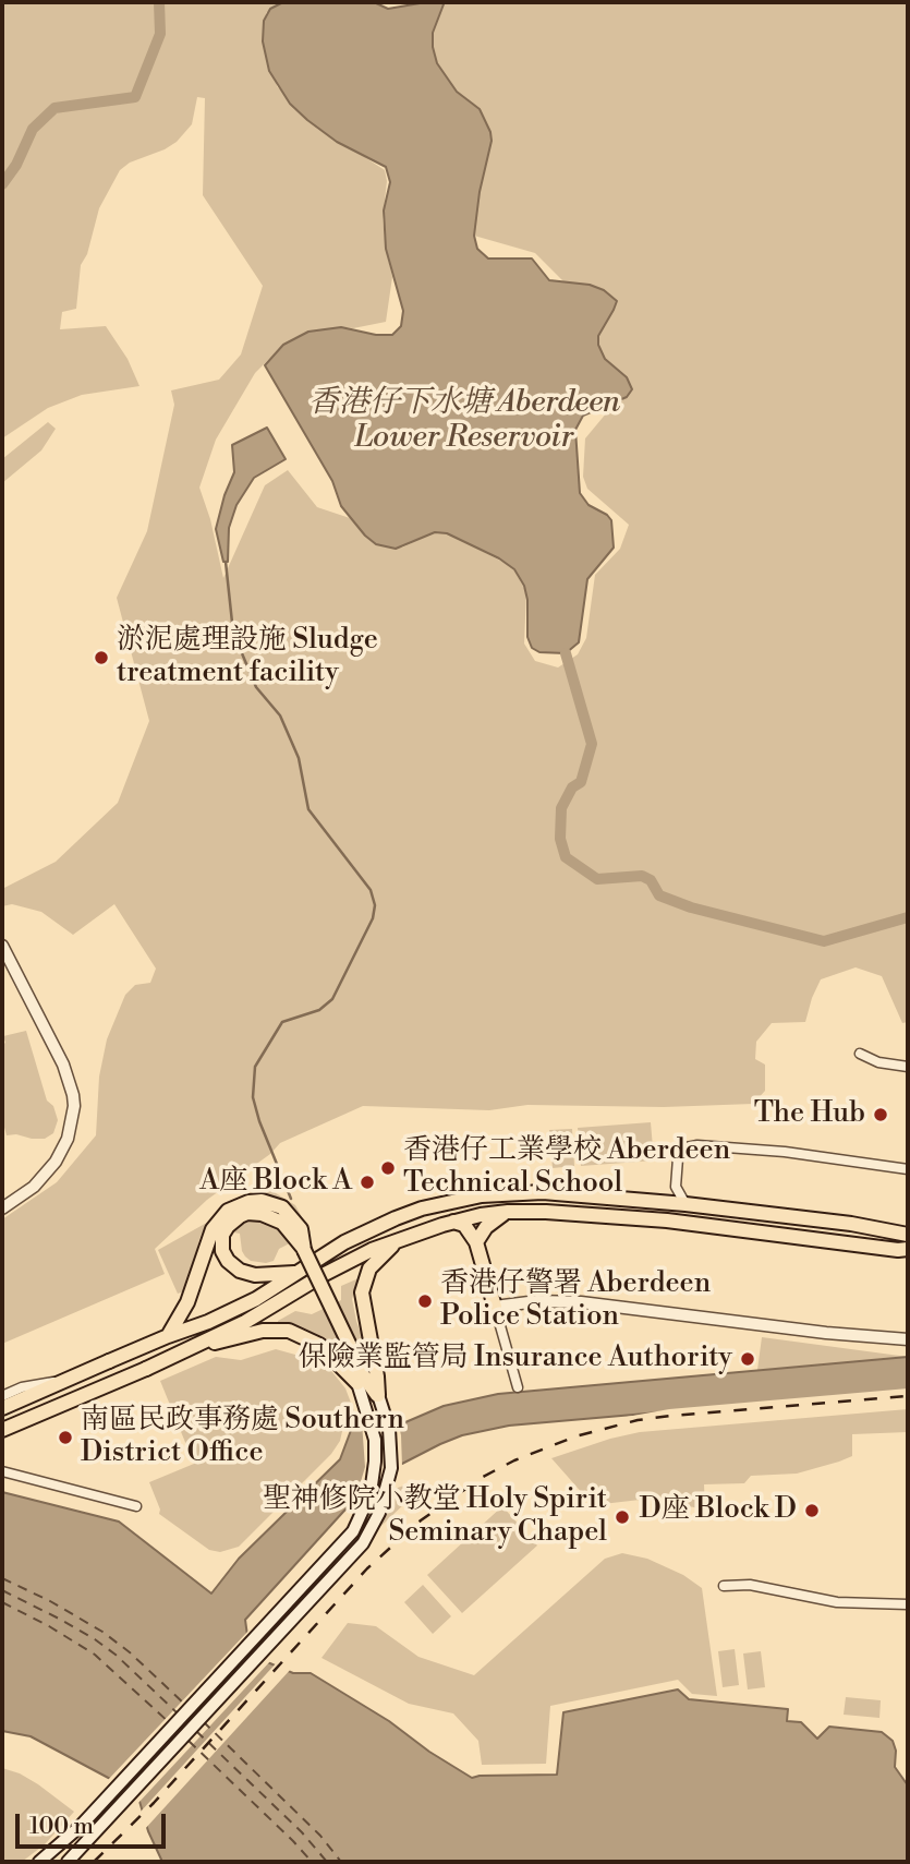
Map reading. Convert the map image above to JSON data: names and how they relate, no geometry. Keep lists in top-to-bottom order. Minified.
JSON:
{"water":["香港仔下水塘 Aberdeen Lower Reservoir"],"places":["淤泥處理設施 Sludge treatment facility","The Hub","香港仔工業學校 Aberdeen Technical School","A座 Block A","香港仔警署 Aberdeen Police Station","保險業監管局 Insurance Authority","南區民政事務處 Southern District Office","D座 Block D","聖神修院小教堂 Holy Spirit Seminary Chapel"],"scale_bar":"100 m"}
